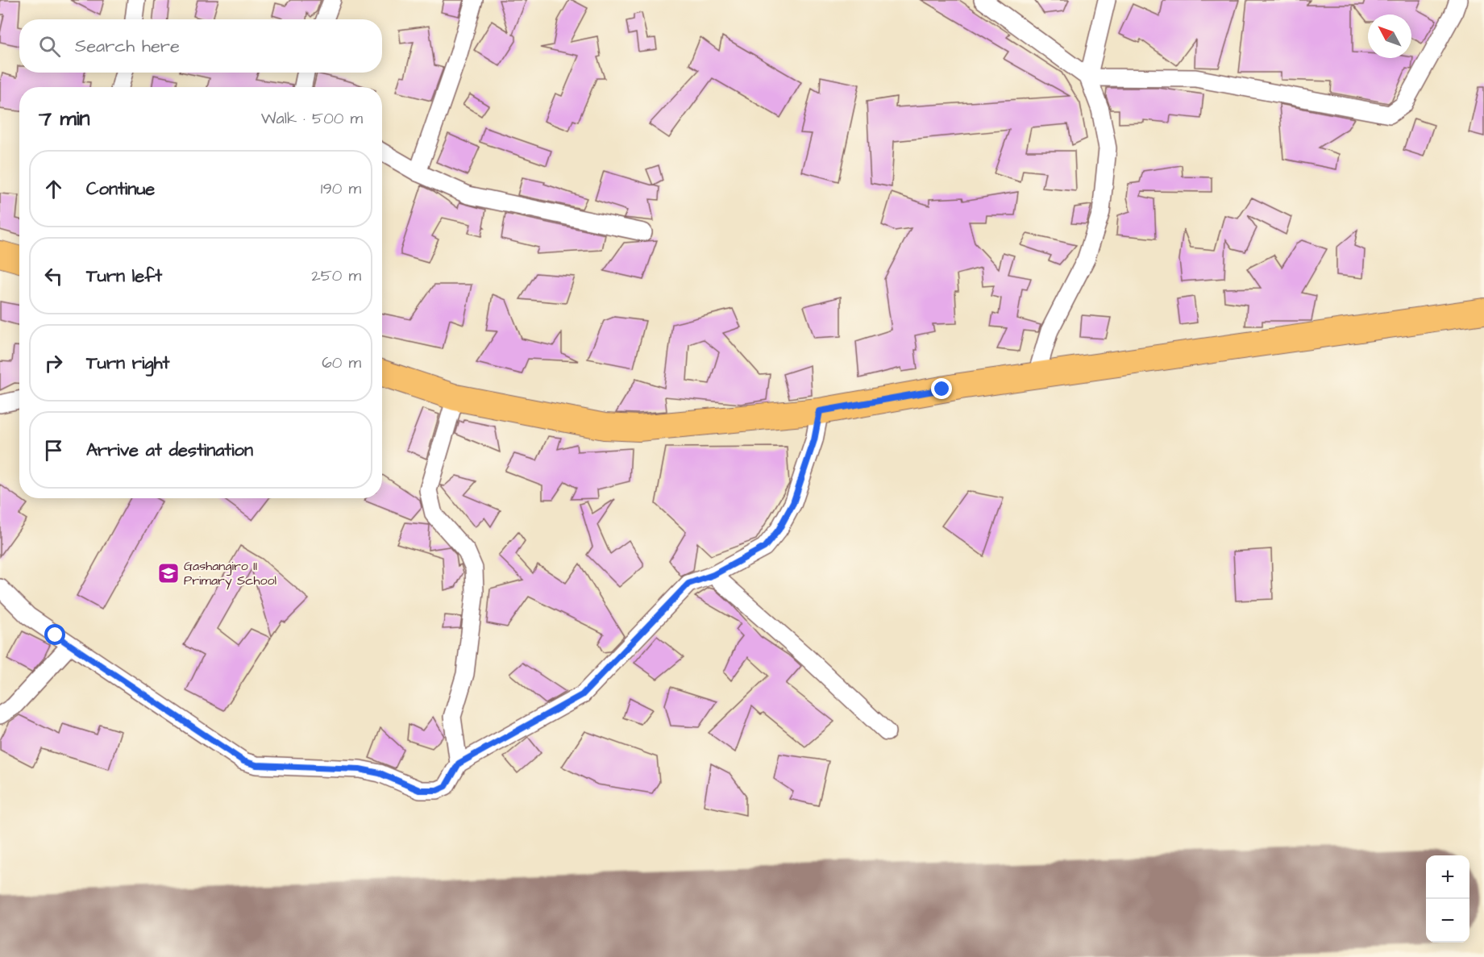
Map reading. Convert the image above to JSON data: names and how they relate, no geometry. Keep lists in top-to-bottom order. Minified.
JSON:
{"places":{"school or university":["Gashangiro II Primary School"]},"north":"top left","page":{"search":"Search here","heading":["7 min","Walk · 500 m"],"list":[["Continue","190 m"],["Turn left","250 m"],["Turn right","60 m"],"Arrive at destination"],"map_buttons":["+","−"]}}
